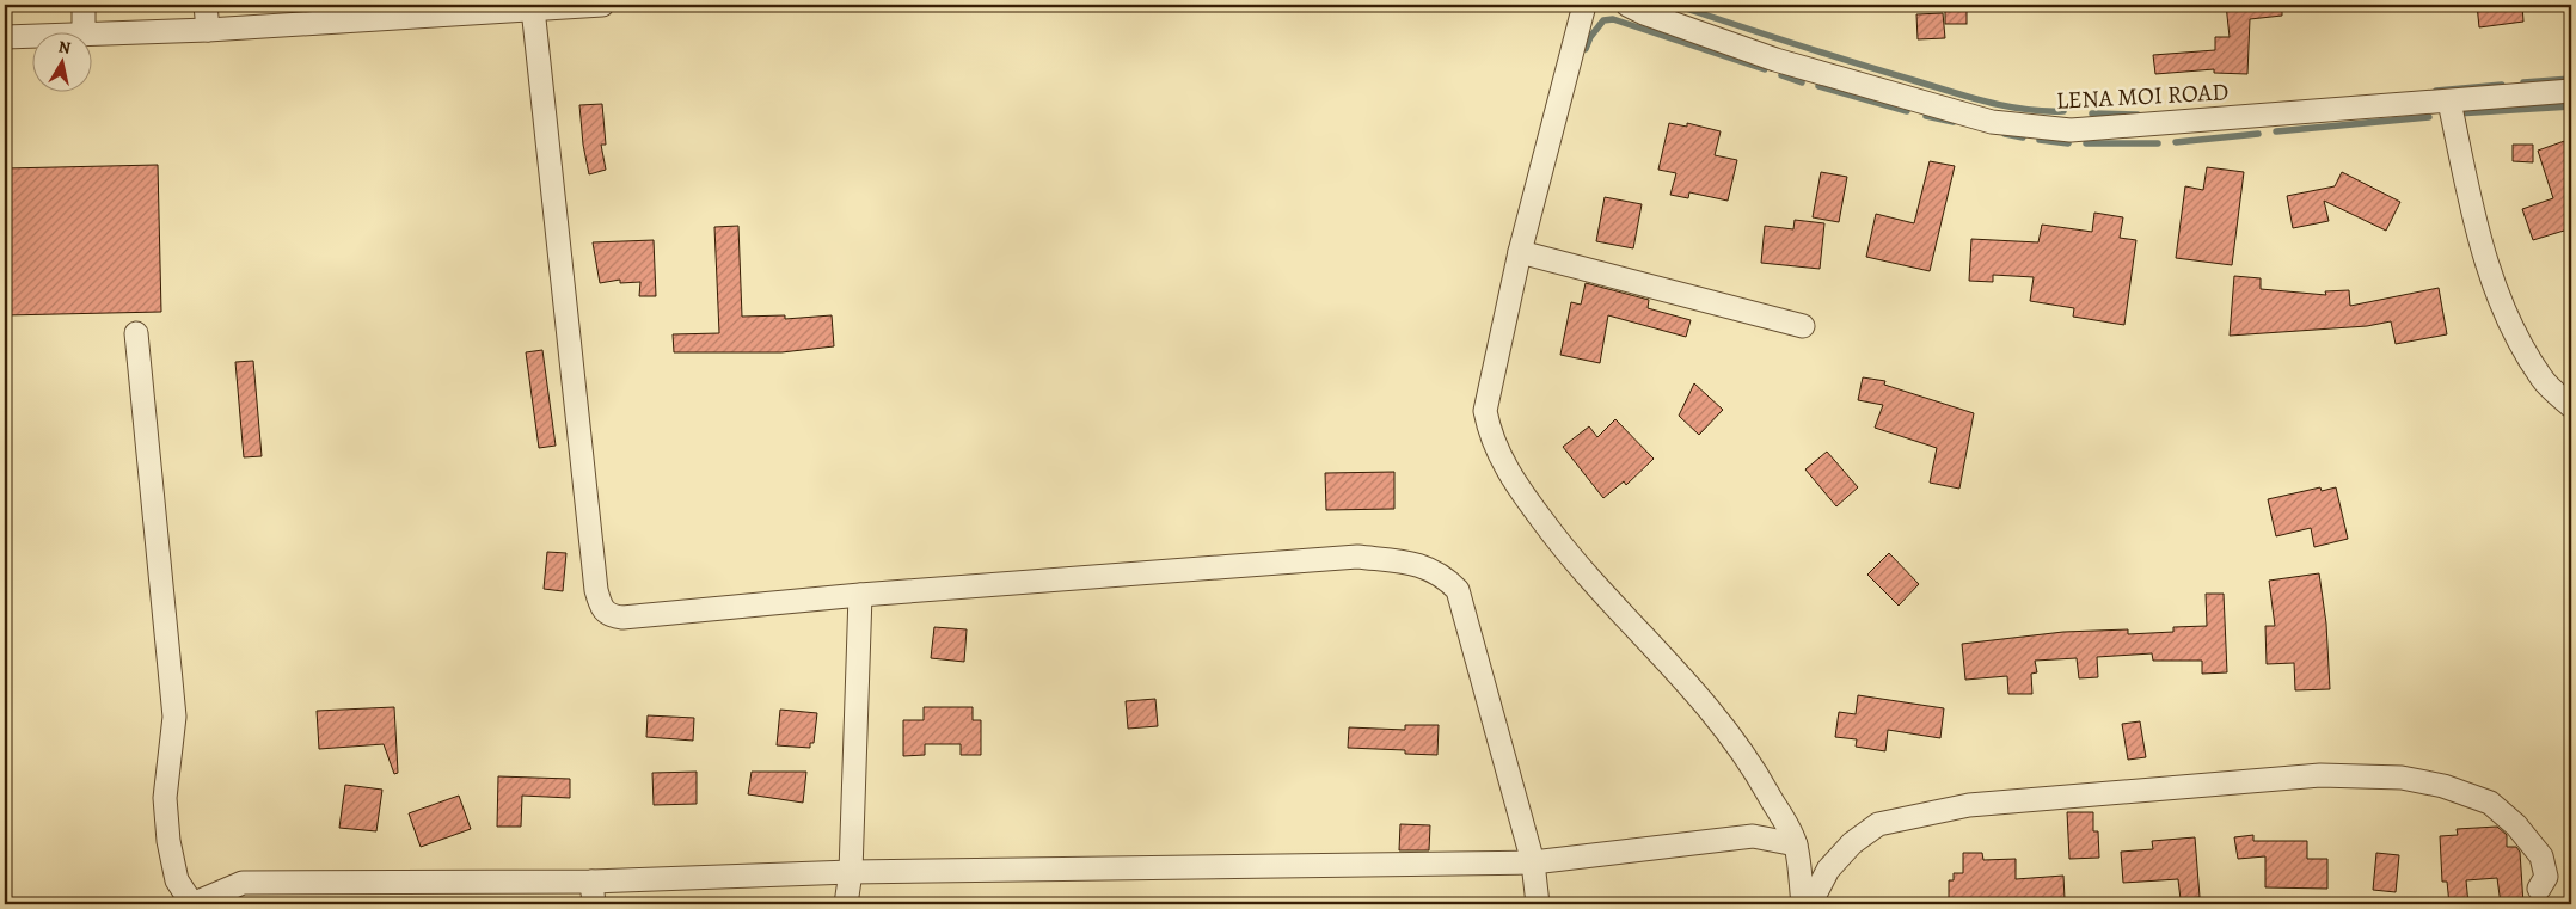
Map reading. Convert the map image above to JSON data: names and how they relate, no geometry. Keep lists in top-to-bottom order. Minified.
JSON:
{"streets":{"street":["LENA MOI ROAD"]},"north":"top"}
